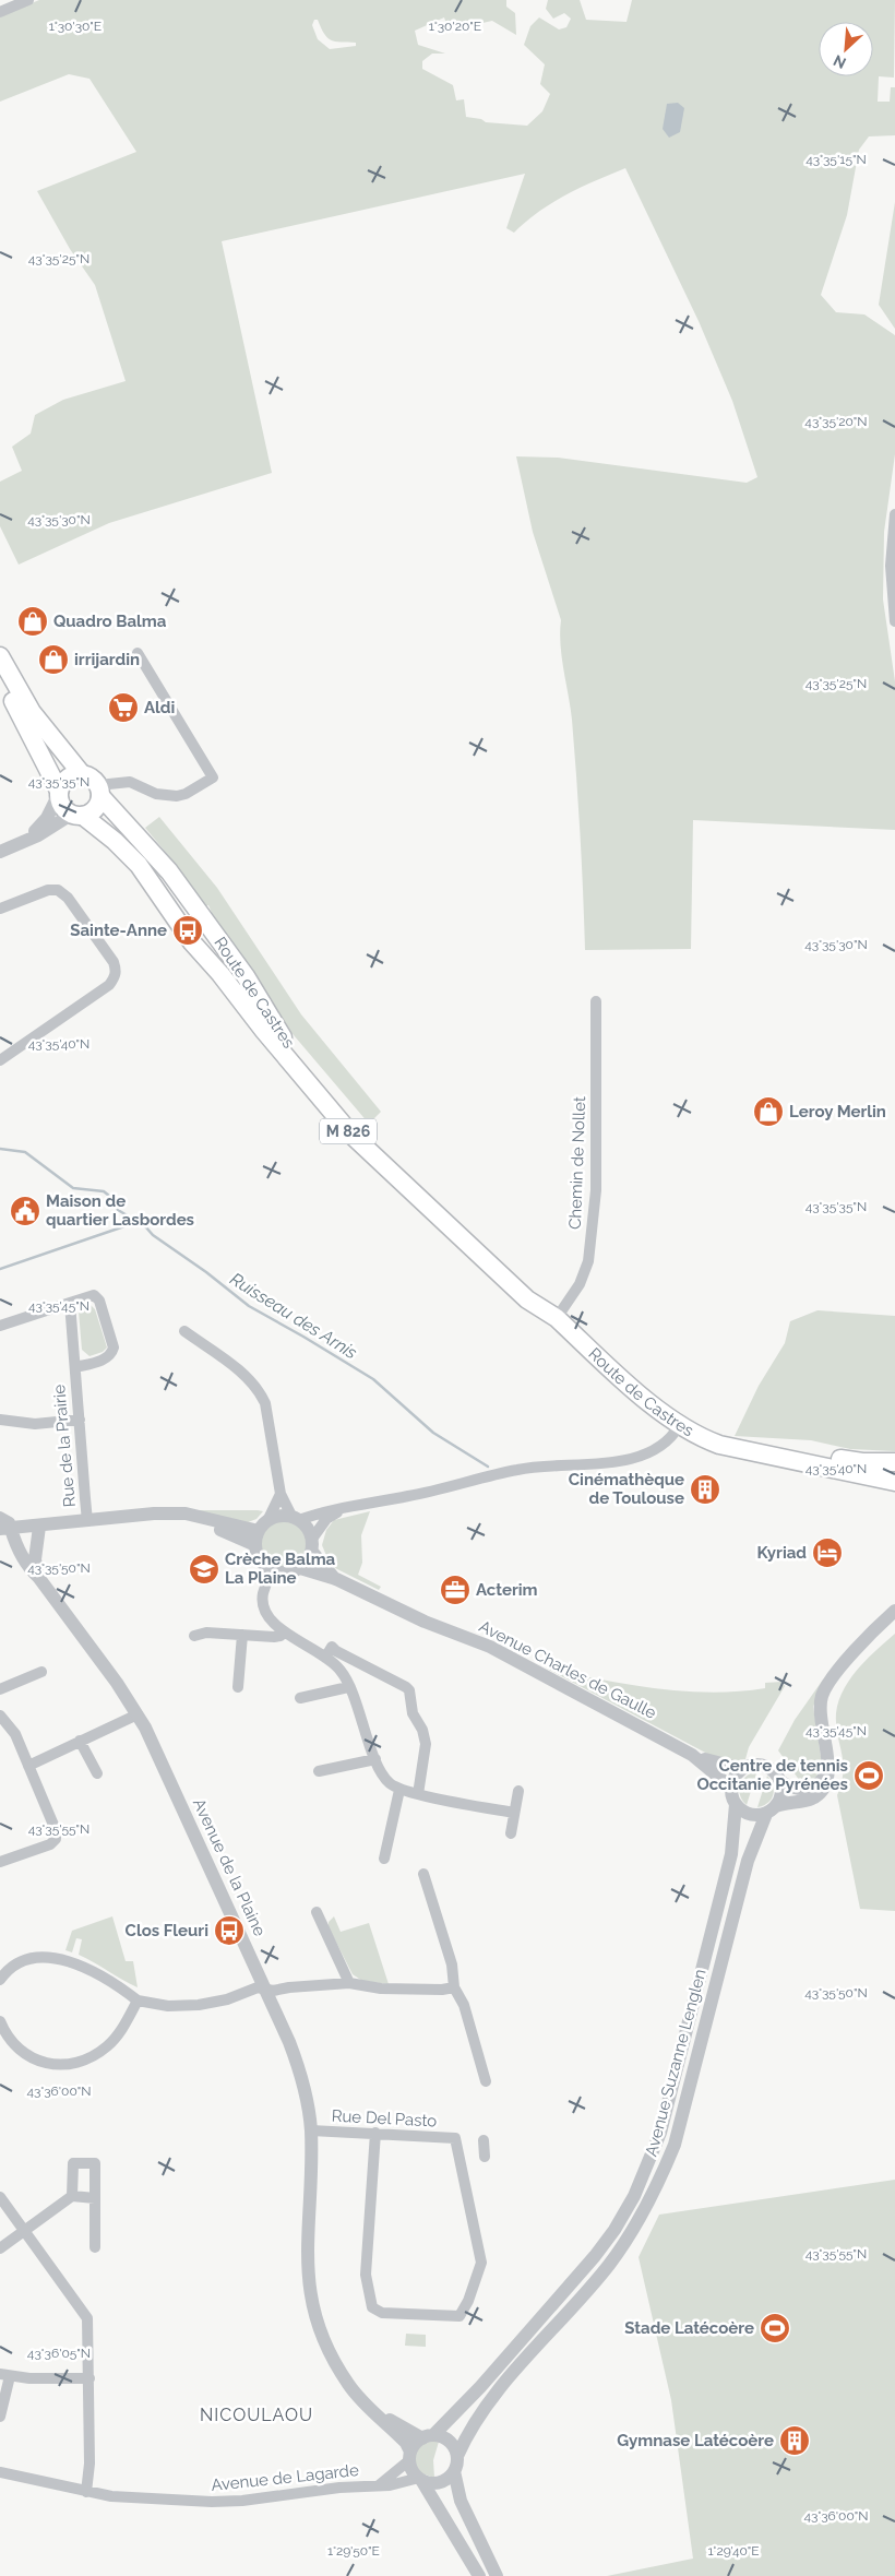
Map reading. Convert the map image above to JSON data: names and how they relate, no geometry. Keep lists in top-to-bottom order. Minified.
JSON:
{"streets":{"main road":["Route de Castres","M 826"],"street":["Chemin de Nollet","Rue de la Prairie","Avenue Charles de Gaulle","Avenue de la Plaine","Avenue Suzanne Lenglen","Rue Del Pasto","Avenue de Lagarde"]},"crossings":[["Route de Castres","M 826"],["Route de Castres","Chemin de Nollet"],["Avenue Charles de Gaulle","Avenue Suzanne Lenglen"],["Avenue de la Plaine","Avenue Suzanne Lenglen"],["Avenue de la Plaine","Rue Del Pasto"],["Avenue de la Plaine","Avenue de Lagarde"],["Avenue Suzanne Lenglen","Avenue de Lagarde"]],"districts":["NICOULAOU"],"water":["Ruisseau des Arnis"],"places":{"shop":["Quadro Balma","irrijardin","Leroy Merlin"],"supermarket":["Aldi"],"bus stop":["Sainte-Anne","Clos Fleuri"],"public building":["Maison de quartier Lasbordes"],"building":["Cinémathèque de Toulouse","Gymnase Latécoère"],"hotel":["Kyriad"],"school or university":["Crèche Balma La Plaine"],"office":["Acterim"],"sports":["Centre de tennis Occitanie Pyrénées","Stade Latécoère"]},"north":"bottom left","coordinates":["1°30'30\"E","1°30'20\"E","43°35'15\"N","43°35'25\"N","43°35'20\"N","43°35'30\"N","43°35'35\"N","43°35'40\"N","43°35'45\"N","43°35'50\"N","43°35'55\"N","43°36'00\"N","43°36'05\"N","1°29'50\"E","1°29'40\"E"]}
